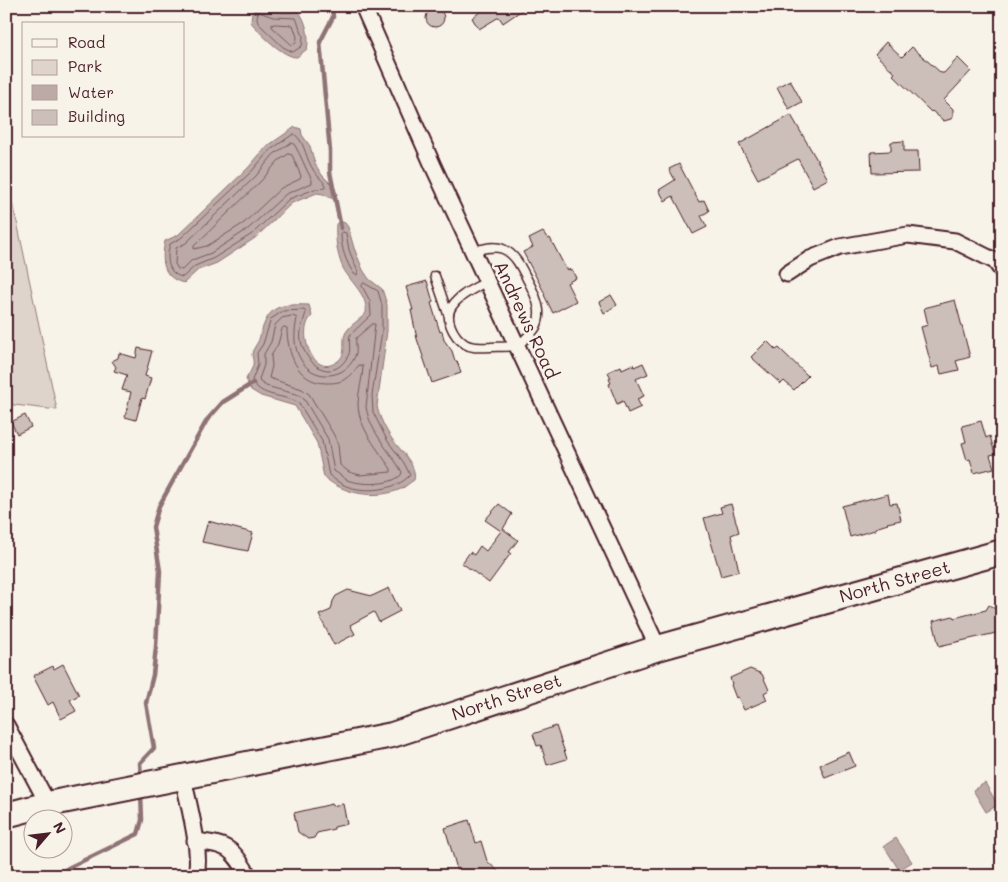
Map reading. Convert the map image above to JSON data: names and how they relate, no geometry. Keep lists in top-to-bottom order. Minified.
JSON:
{"streets":{"main road":["North Street"],"street":["Andrews Road"]},"crossings":[["Andrews Road","North Street"]],"legend":["Road","Park","Water","Building"],"north":"top right"}
